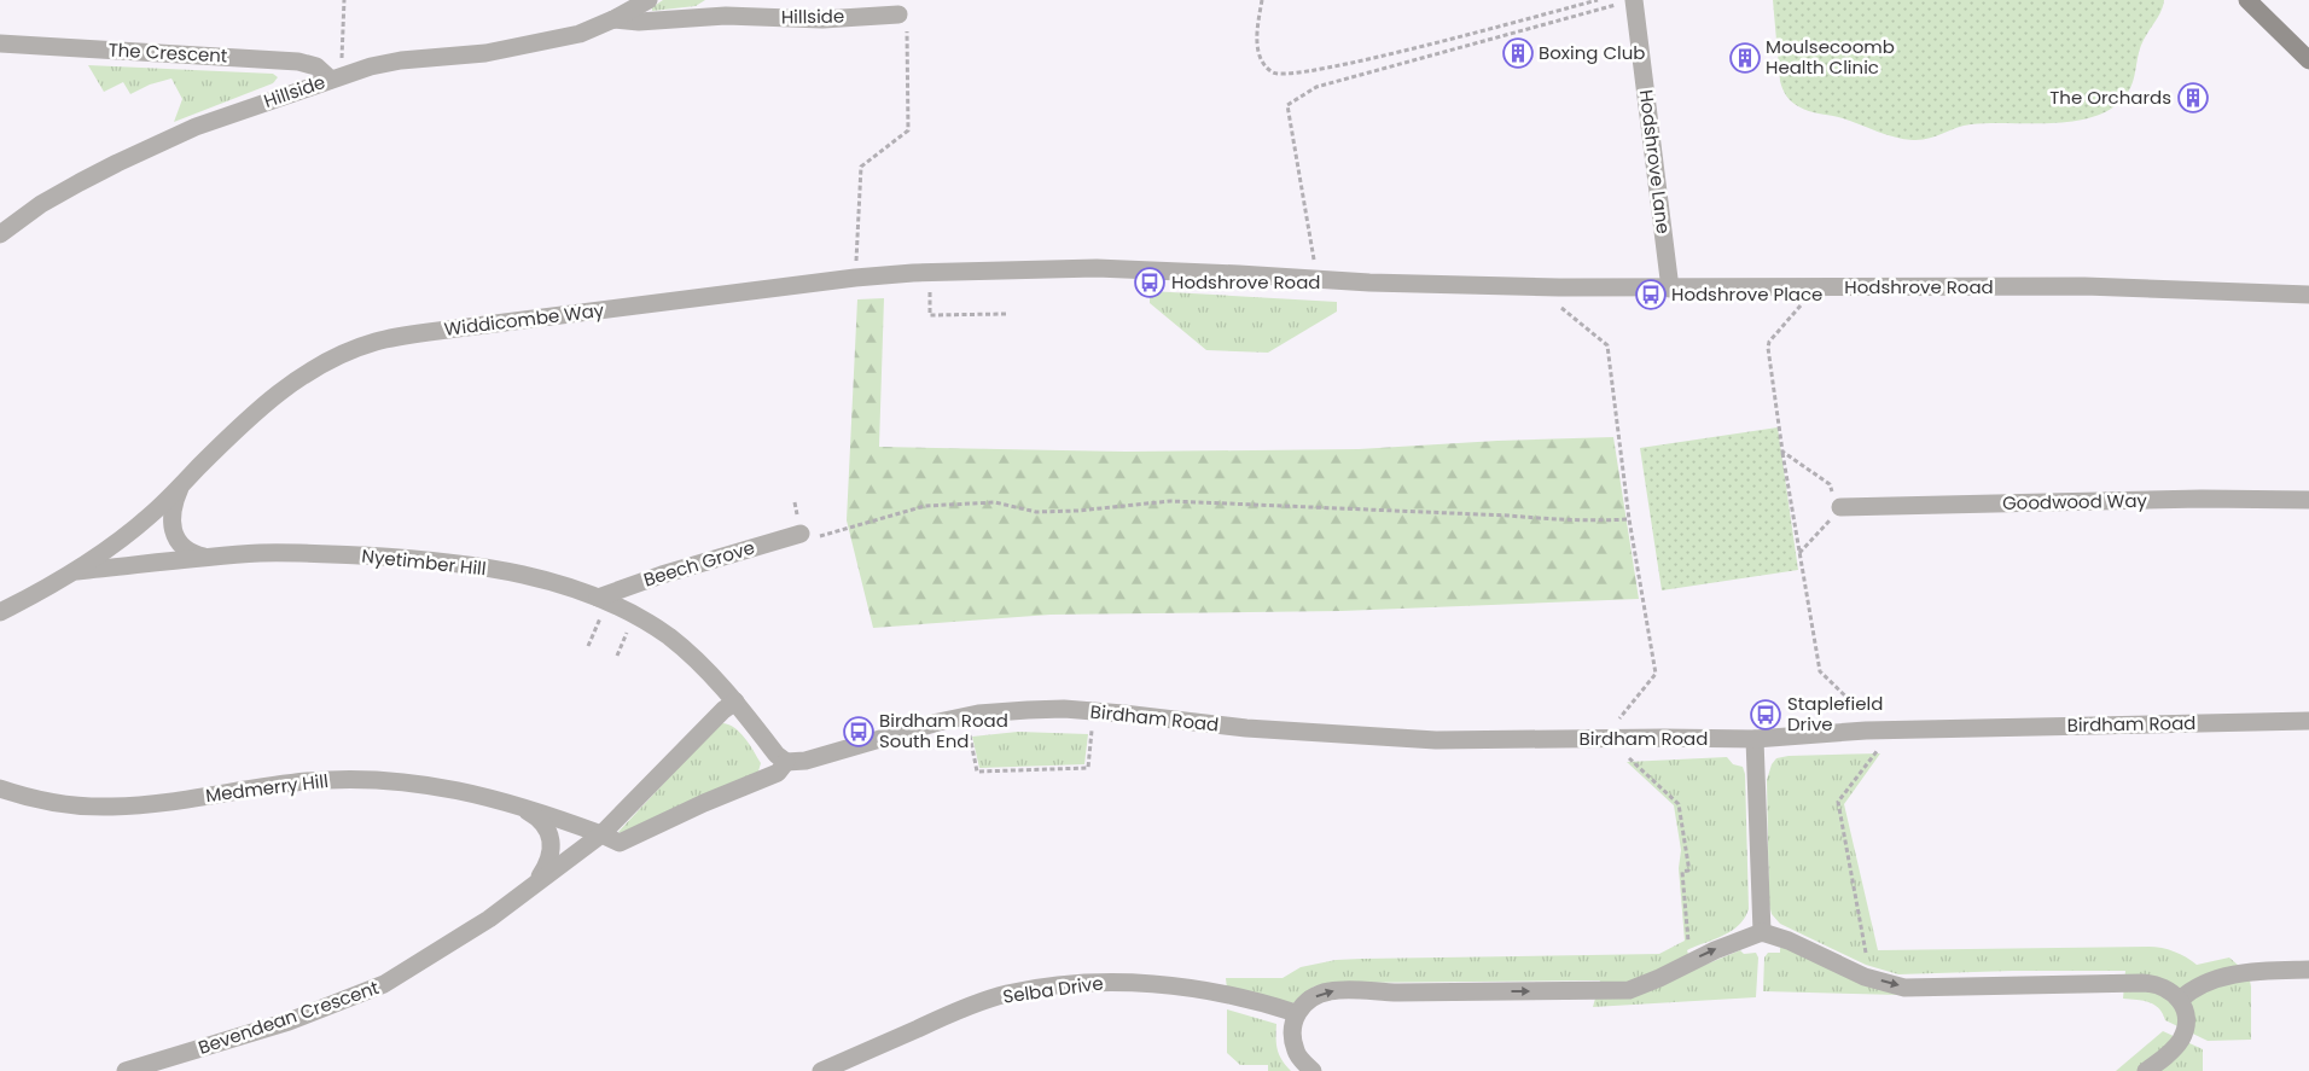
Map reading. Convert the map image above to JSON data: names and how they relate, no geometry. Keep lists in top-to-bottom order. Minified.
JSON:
{"streets":{"street":["Hillside","The Crescent","Hodshrove Lane","Hodshrove Road","Widdicombe Way","Goodwood Way","Nyetimber Hill","Beech Grove","Birdham Road","Medmerry Hill","Selba Drive","Bevendean Crescent"]},"crossings":[["Hillside","The Crescent"],["Hodshrove Lane","Hodshrove Road"],["Hodshrove Road","Widdicombe Way"],["Widdicombe Way","Nyetimber Hill"],["Nyetimber Hill","Beech Grove"],["Nyetimber Hill","Birdham Road"],["Medmerry Hill","Bevendean Crescent"]],"places":{"building":["Boxing Club","Moulsecoomb Health Clinic","The Orchards"],"bus stop":["Hodshrove Road","Hodshrove Place","Staplefield Drive","Birdham Road South End"]}}
